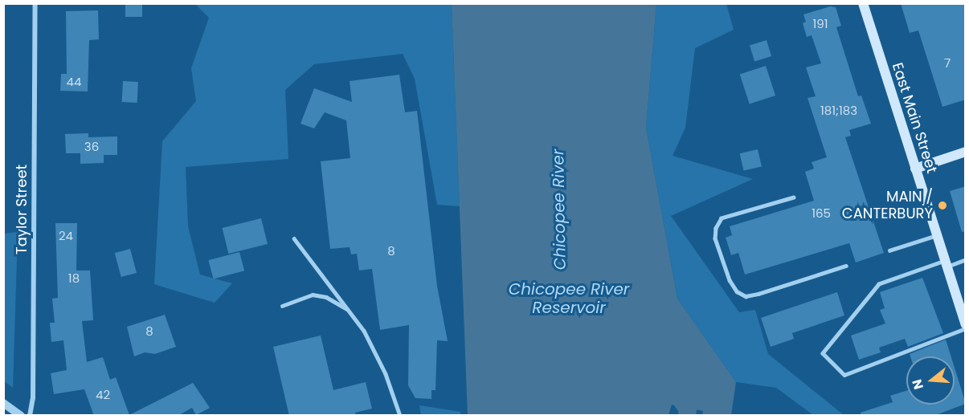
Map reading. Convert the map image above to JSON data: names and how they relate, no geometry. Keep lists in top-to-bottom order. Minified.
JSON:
{"streets":{"main road":["East Main Street"],"street":["Taylor Street"]},"water":["Chicopee River","Chicopee River Reservoir"],"places":["MAIN / CANTERBURY"],"house_numbers":["191","7","44","181;183","36","165","24","8","18","8","42"],"north":"left"}
